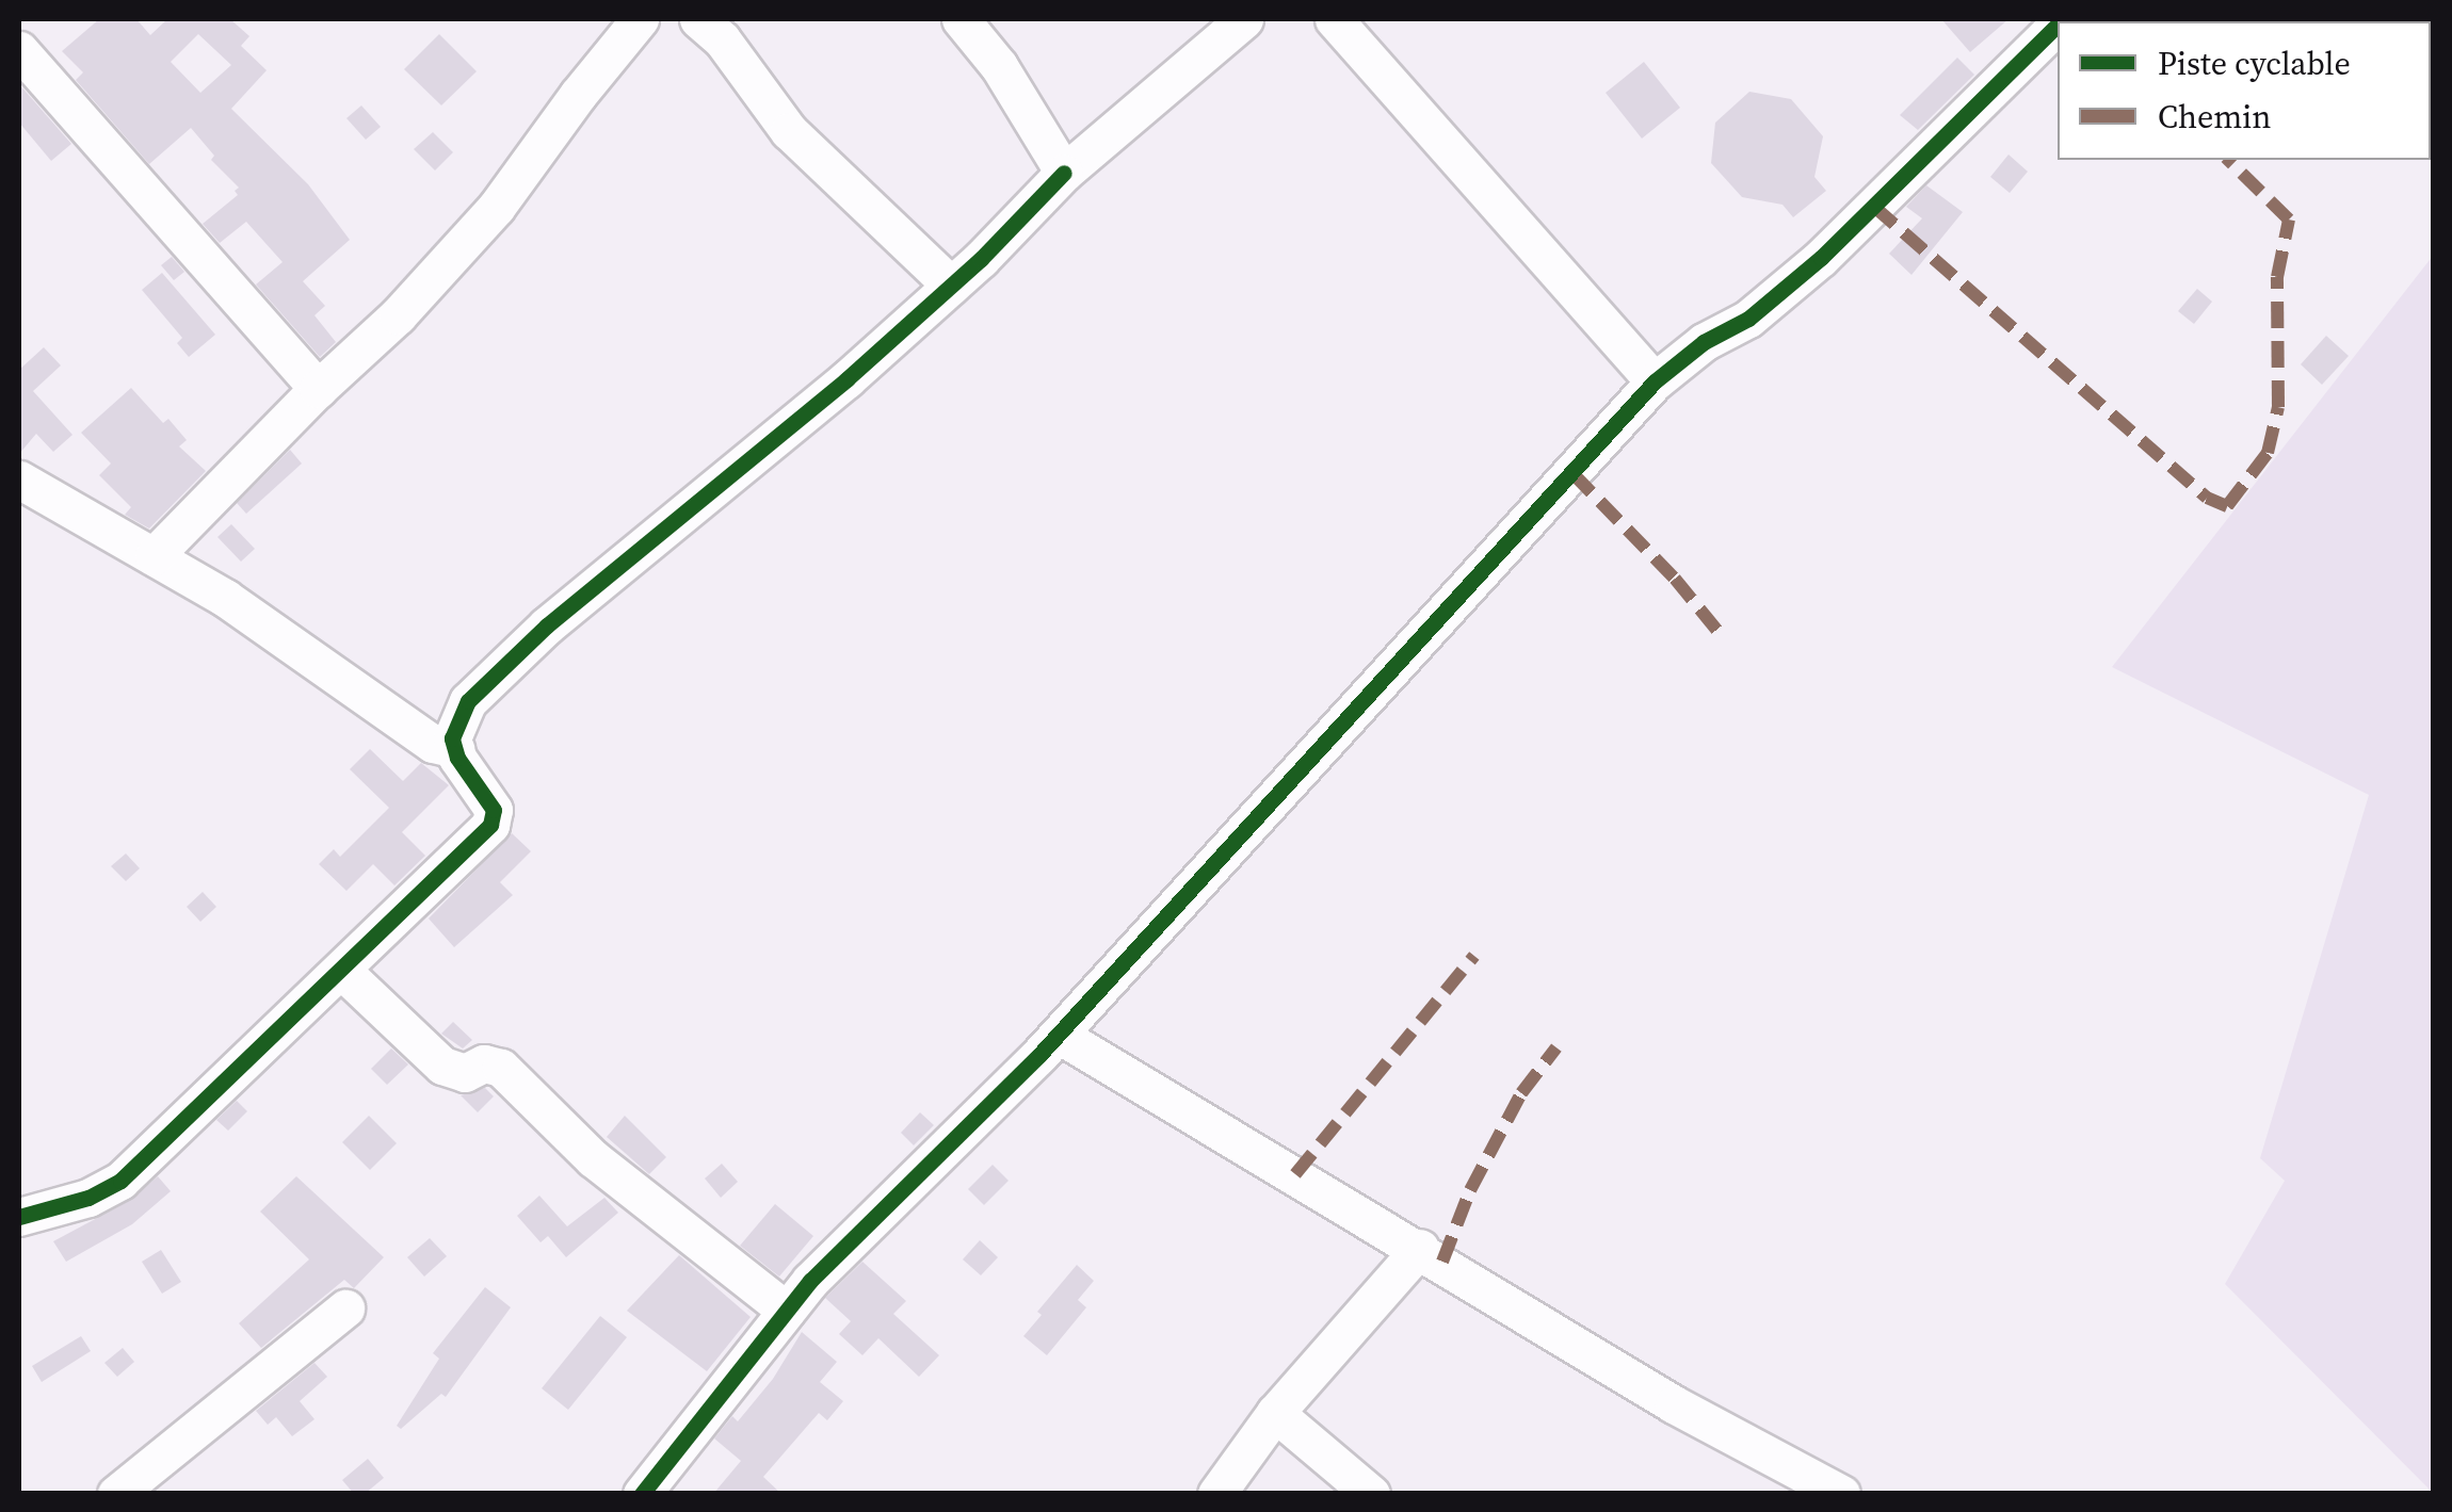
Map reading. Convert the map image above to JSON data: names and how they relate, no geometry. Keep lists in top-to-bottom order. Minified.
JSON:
{"legend":["Piste cyclable","Chemin"]}
